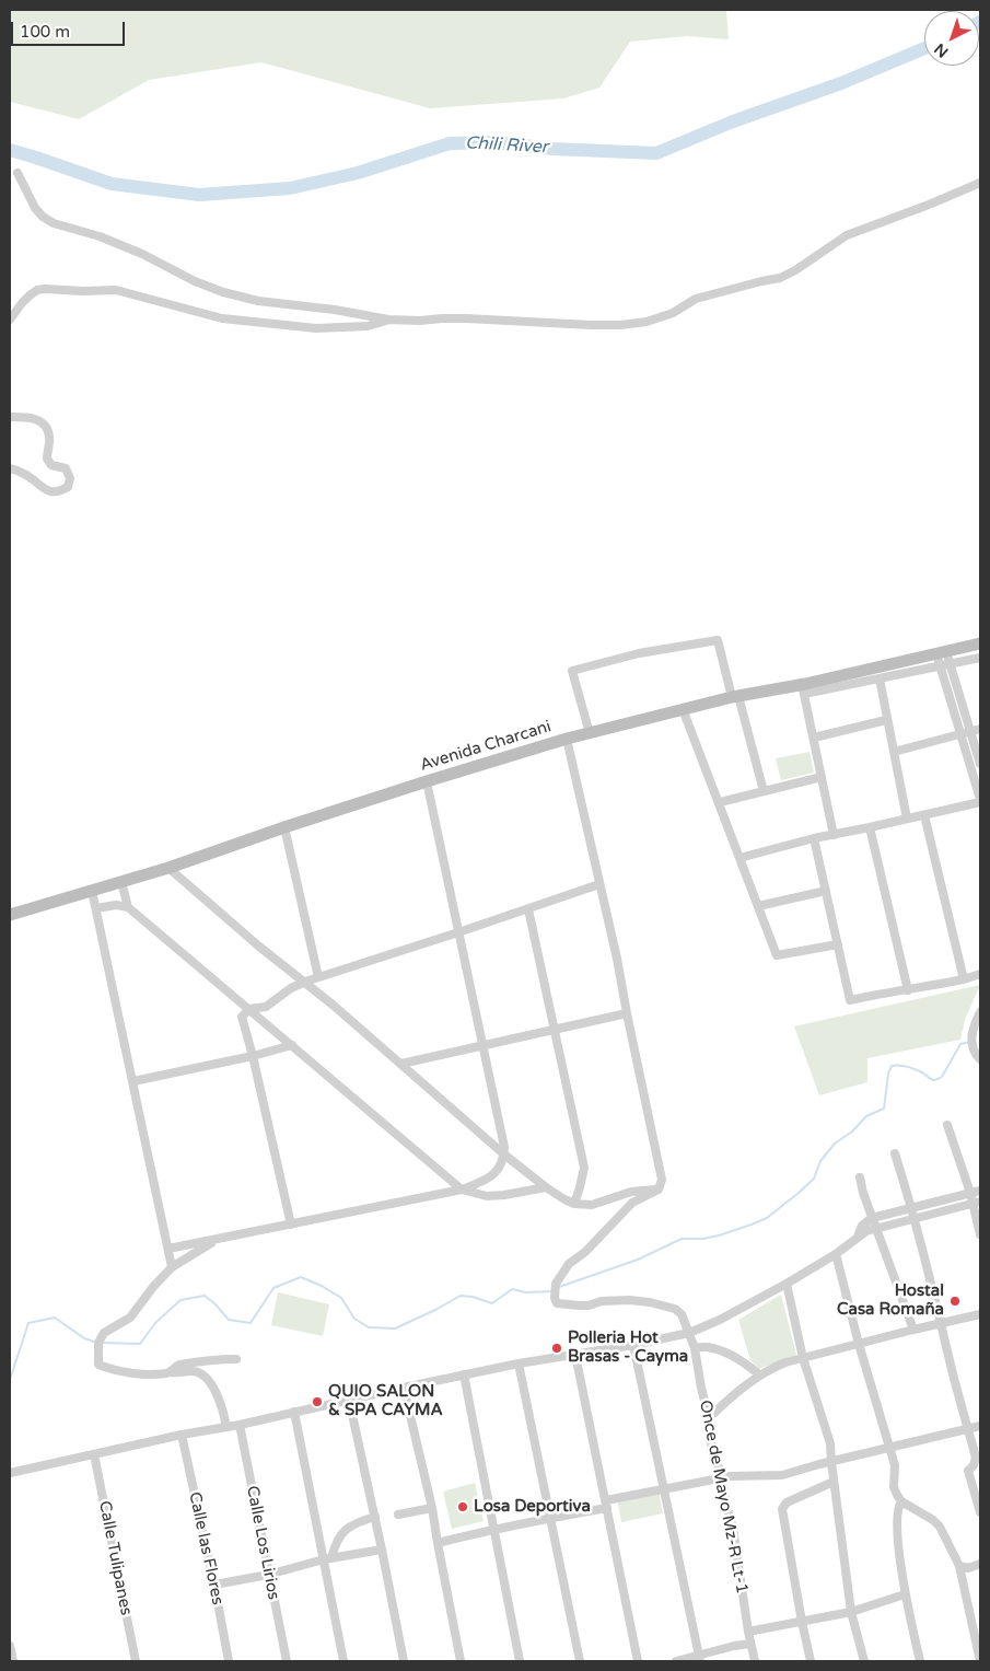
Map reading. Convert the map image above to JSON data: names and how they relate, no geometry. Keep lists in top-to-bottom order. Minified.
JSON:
{"streets":{"main road":["Avenida Charcani"],"street":["Once de Mayo Mz-R Lt-1","Calle Los Lirios","Calle las Flores","Calle Tulipanes"]},"water":["Chili River"],"places":["Hostal Casa Romaña","Polleria Hot Brasas - Cayma","QUIO SALON & SPA CAYMA","Losa Deportiva"],"scale_bar":"100 m","north":"bottom left"}
